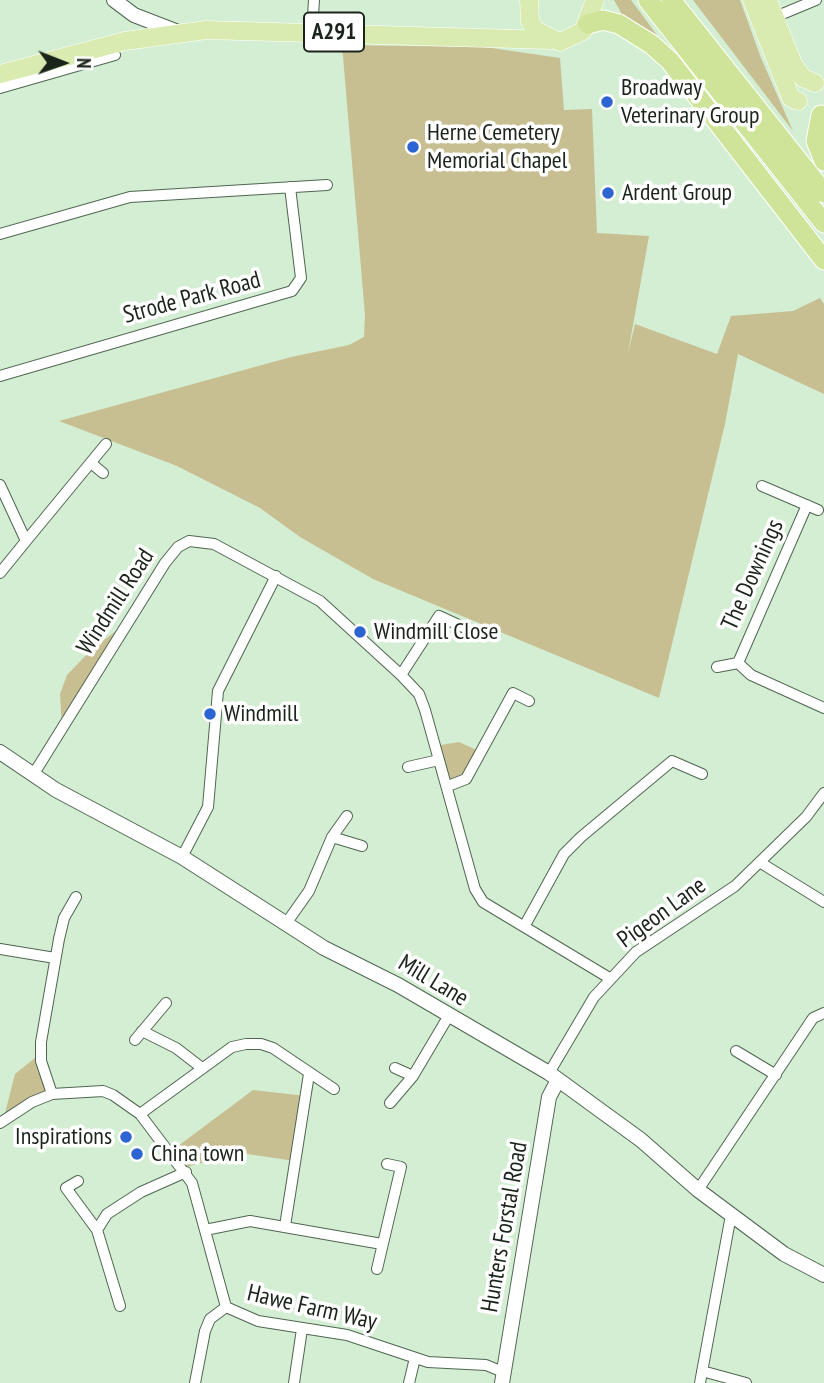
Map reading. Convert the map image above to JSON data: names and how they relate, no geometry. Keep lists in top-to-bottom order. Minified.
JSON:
{"streets":{"main road":["A291"],"street":["Strode Park Road","The Downings","Windmill Road","Pigeon Lane","Mill Lane","Hunters Forstal Road","Hawe Farm Way"]},"crossings":[["Windmill Road","Pigeon Lane"],["Windmill Road","Mill Lane"],["Pigeon Lane","Mill Lane"],["Pigeon Lane","Hunters Forstal Road"],["Mill Lane","Hunters Forstal Road"],["Hunters Forstal Road","Hawe Farm Way"]],"places":["Broadway Veterinary Group","Herne Cemetery Memorial Chapel","Ardent Group","Windmill Close","Windmill","Inspirations","China town"],"north":"right"}
